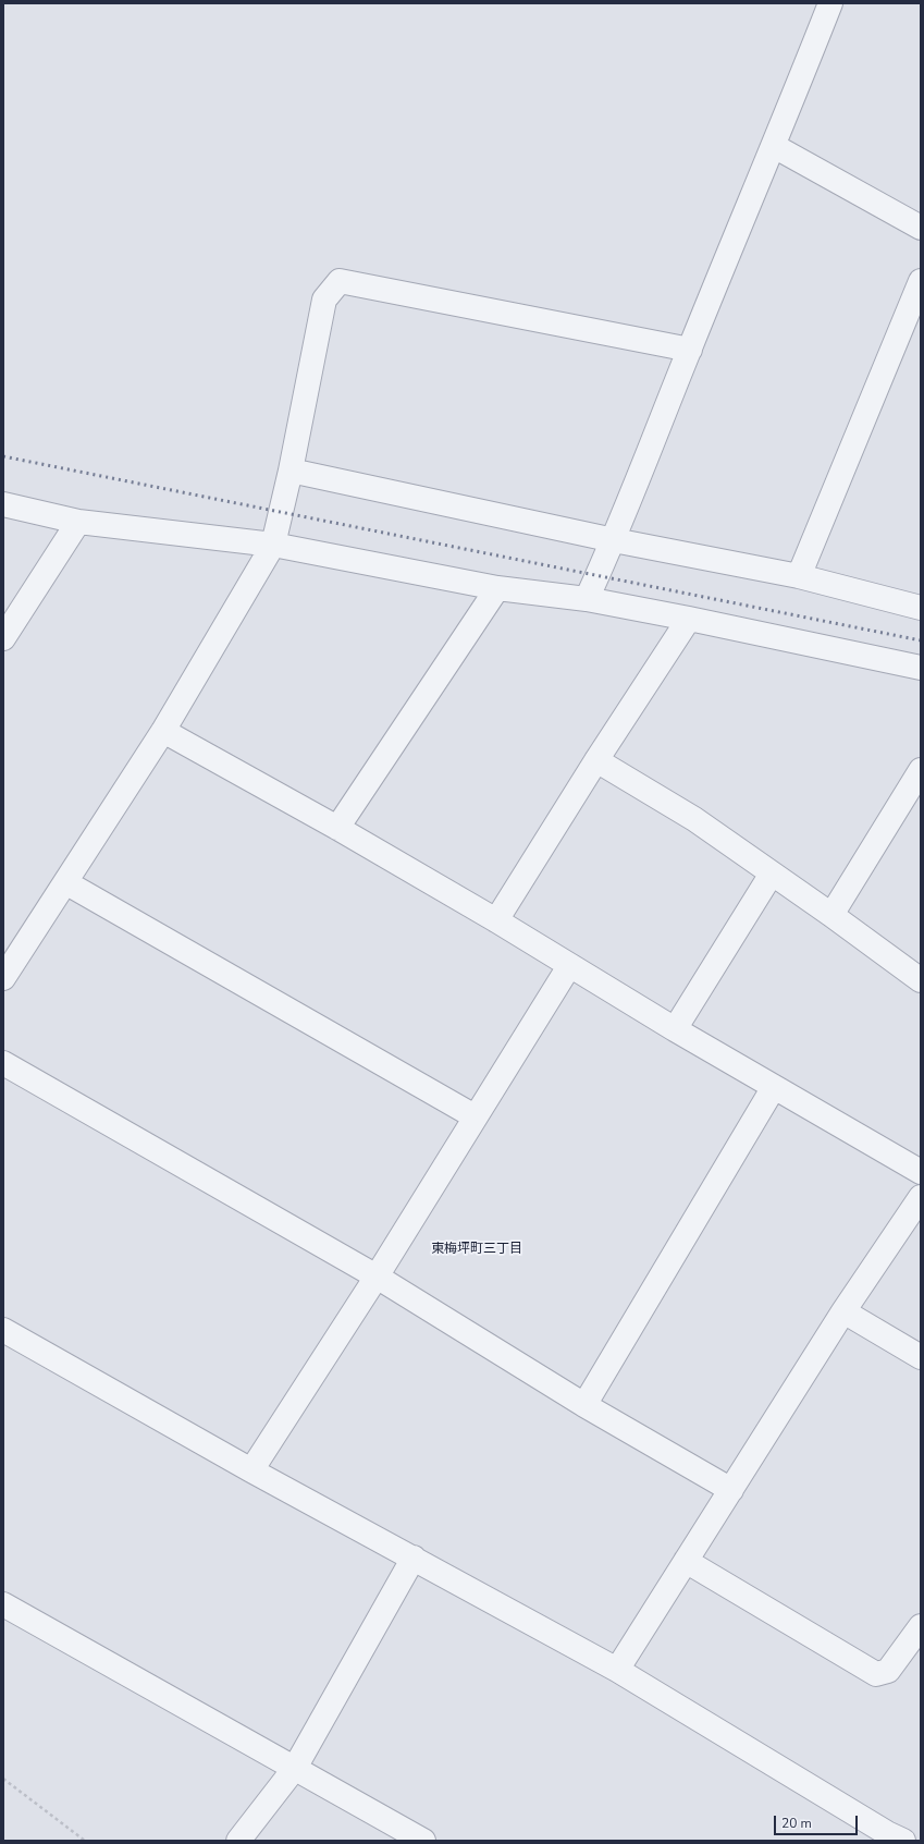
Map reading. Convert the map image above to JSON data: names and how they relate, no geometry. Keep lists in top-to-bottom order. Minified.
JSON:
{"districts":["東梅坪町三丁目"],"scale_bar":"20 m"}
